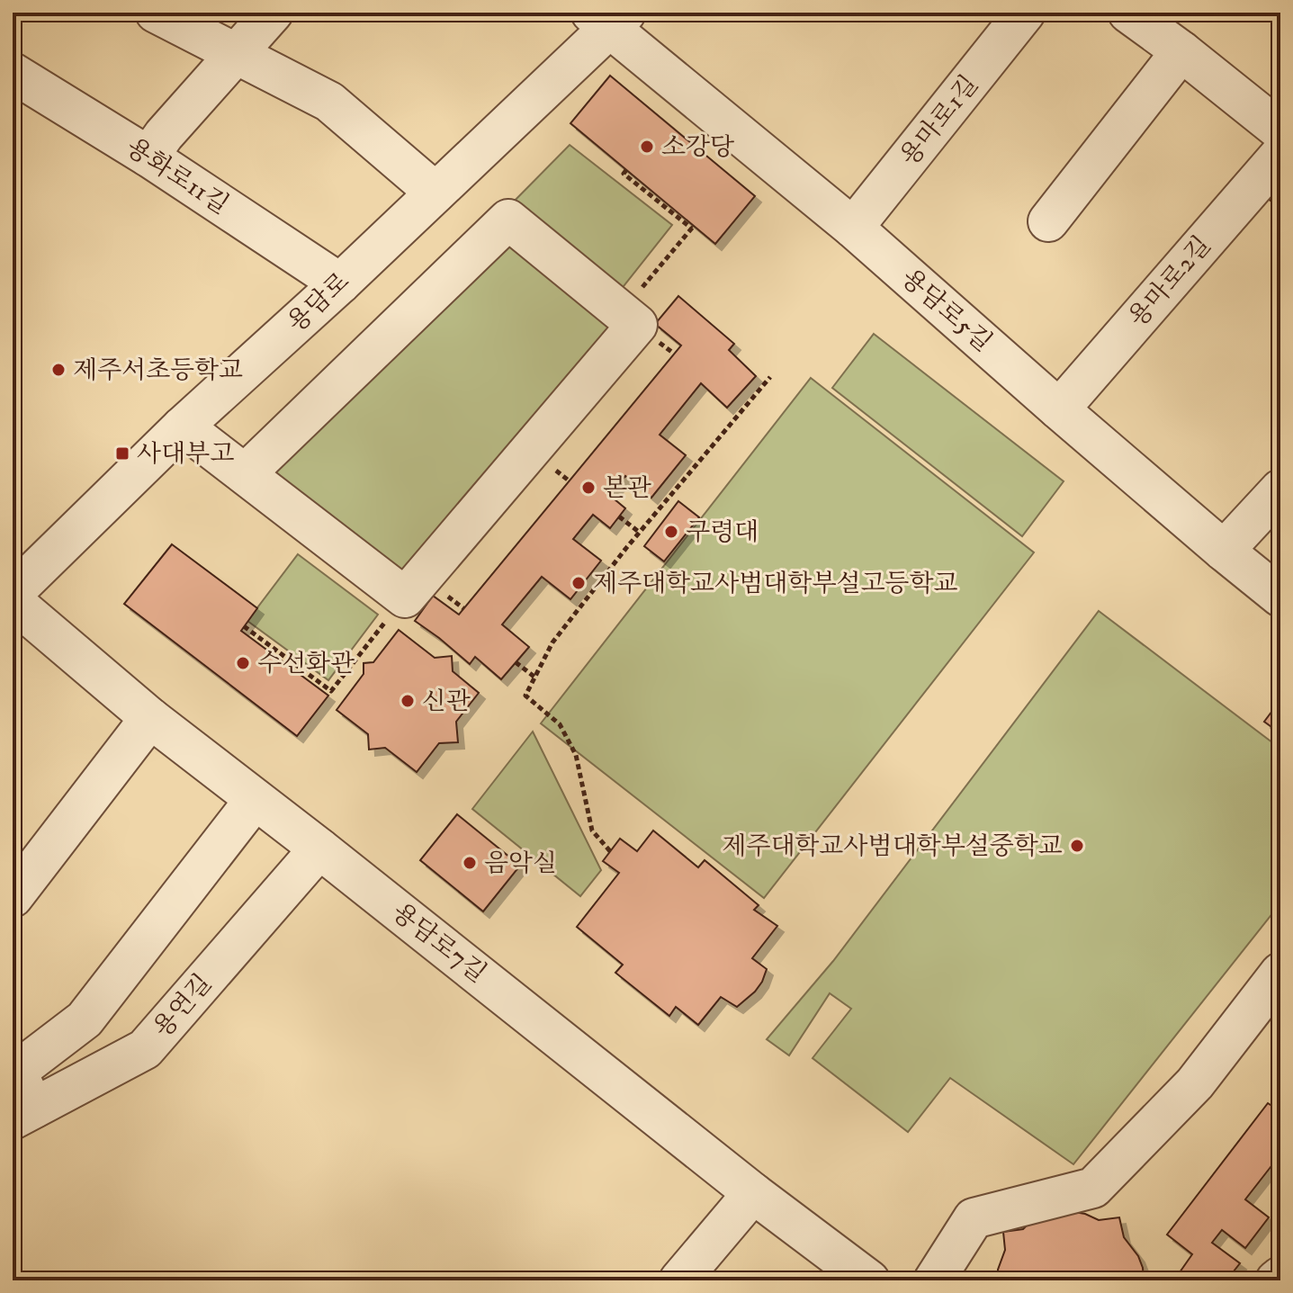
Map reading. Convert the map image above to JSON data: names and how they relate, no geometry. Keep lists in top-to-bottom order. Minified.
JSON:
{"streets":{"street":["용마로1길","용화로11길","용마로2길","용담로","용담로5길","용담로7길","용연길"]},"crossings":[["용마로1길","용담로5길"],["용화로11길","용담로"],["용마로2길","용담로5길"],["용담로","용담로5길"],["용담로7길","용연길"]],"places":{"other":["소강당","제주서초등학교","본관","구령대","제주대학교사범대학부설고등학교","수선화관","신관","제주대학교사범대학부설중학교","음악실"],"transit":["사대부고"]}}
